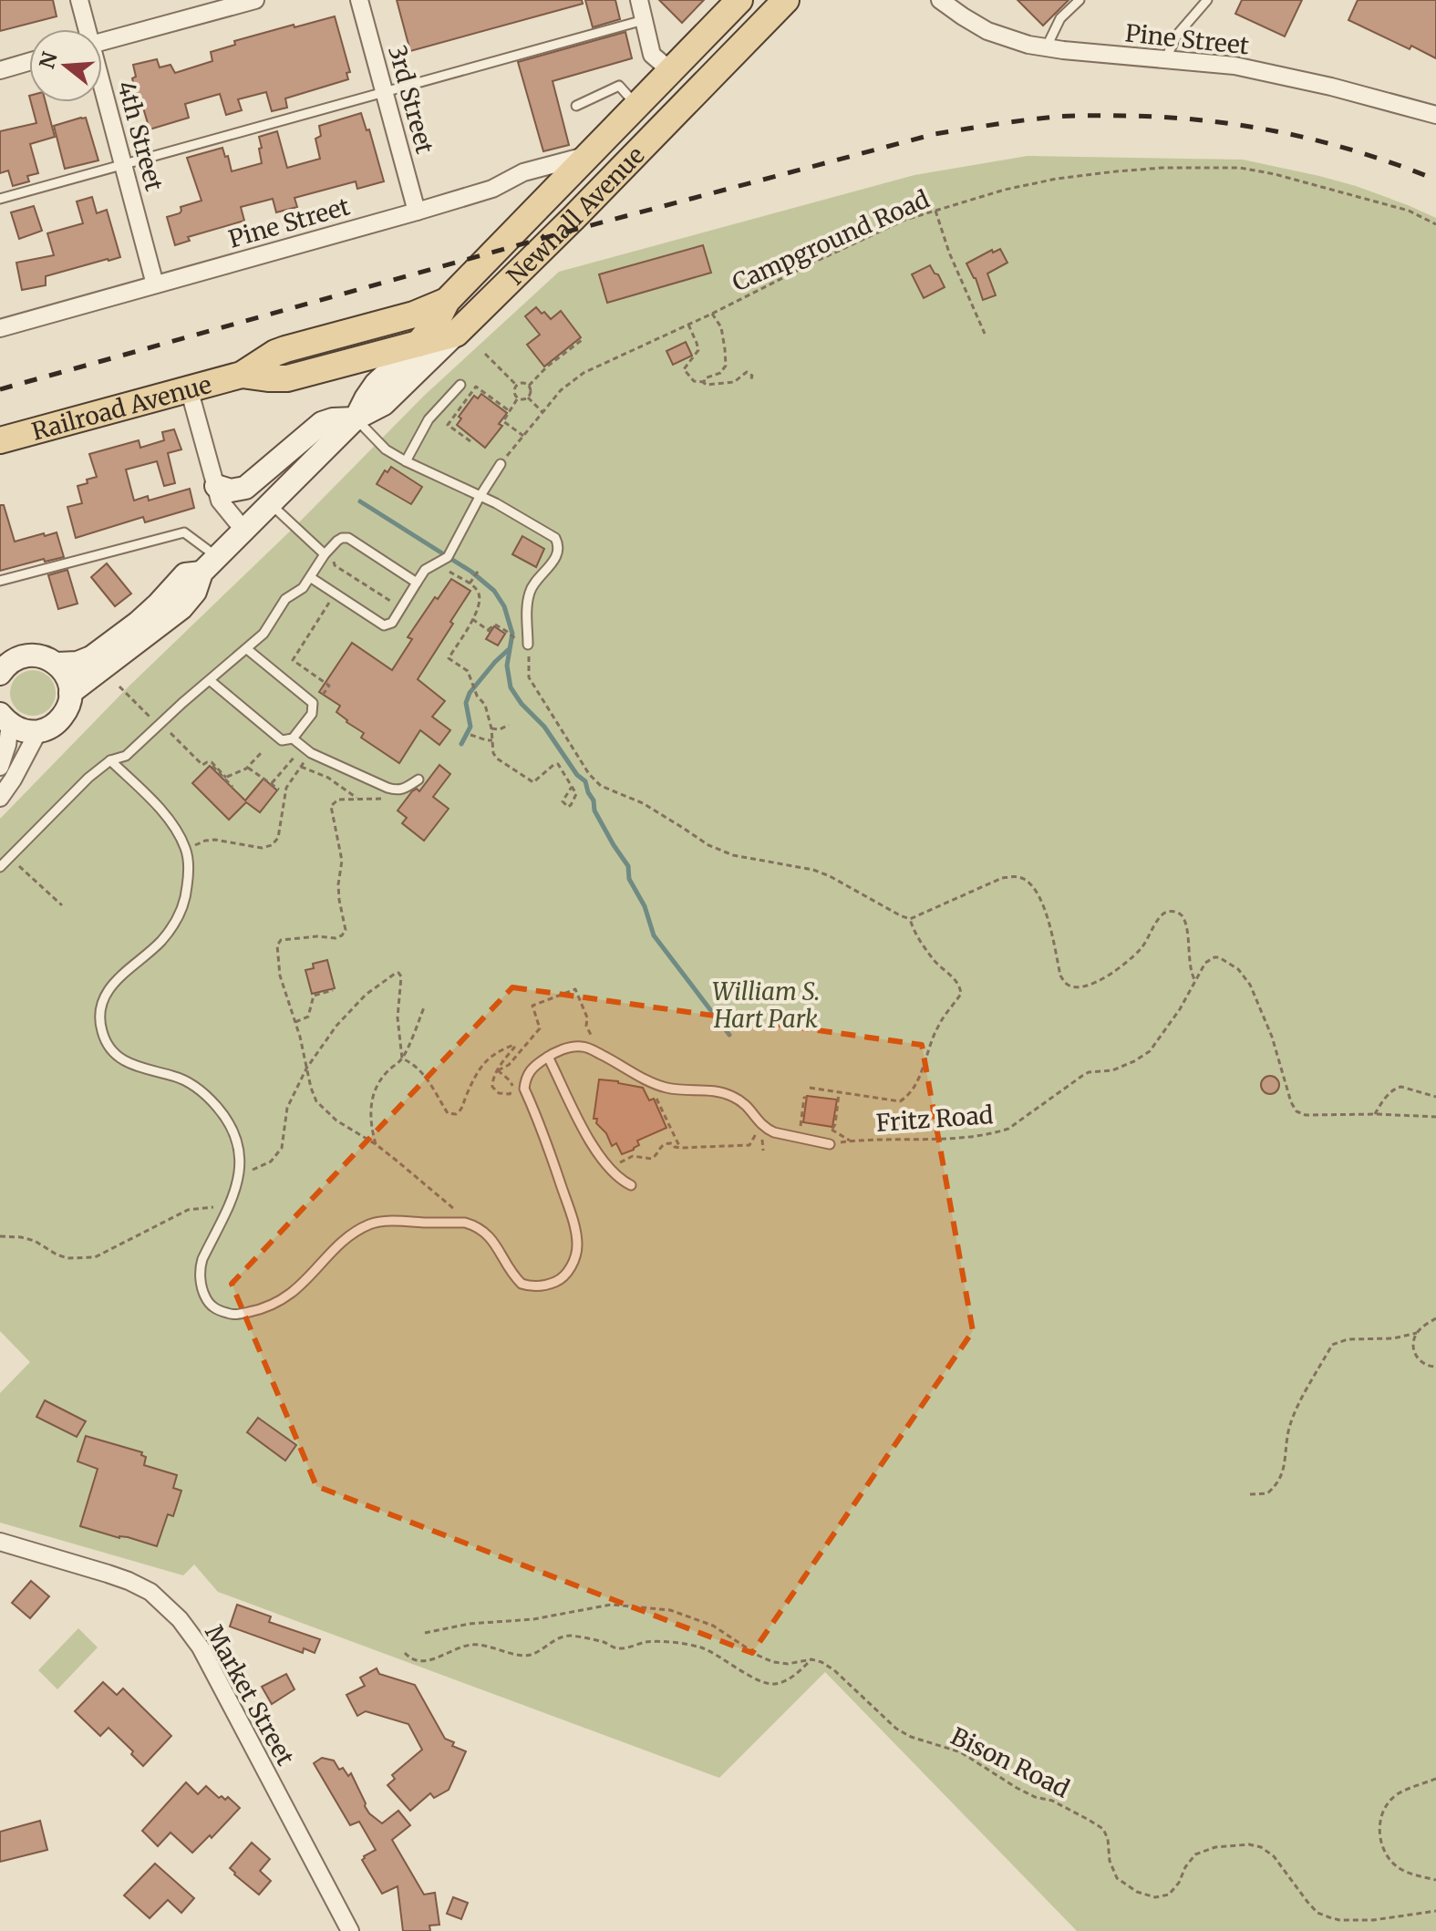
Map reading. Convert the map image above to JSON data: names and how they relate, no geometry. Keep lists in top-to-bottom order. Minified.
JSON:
{"streets":{"main road":["Newhall Avenue","Railroad Avenue"],"street":["Pine Street","3rd Street","4th Street","Market Street"],"path":["Campground Road","Fritz Road","Bison Road"]},"crossings":[["Pine Street","3rd Street"],["Pine Street","4th Street"],["Pine Street","Newhall Avenue"],["Newhall Avenue","Railroad Avenue"]],"parks":["William S. Hart Park"],"north":"left"}
